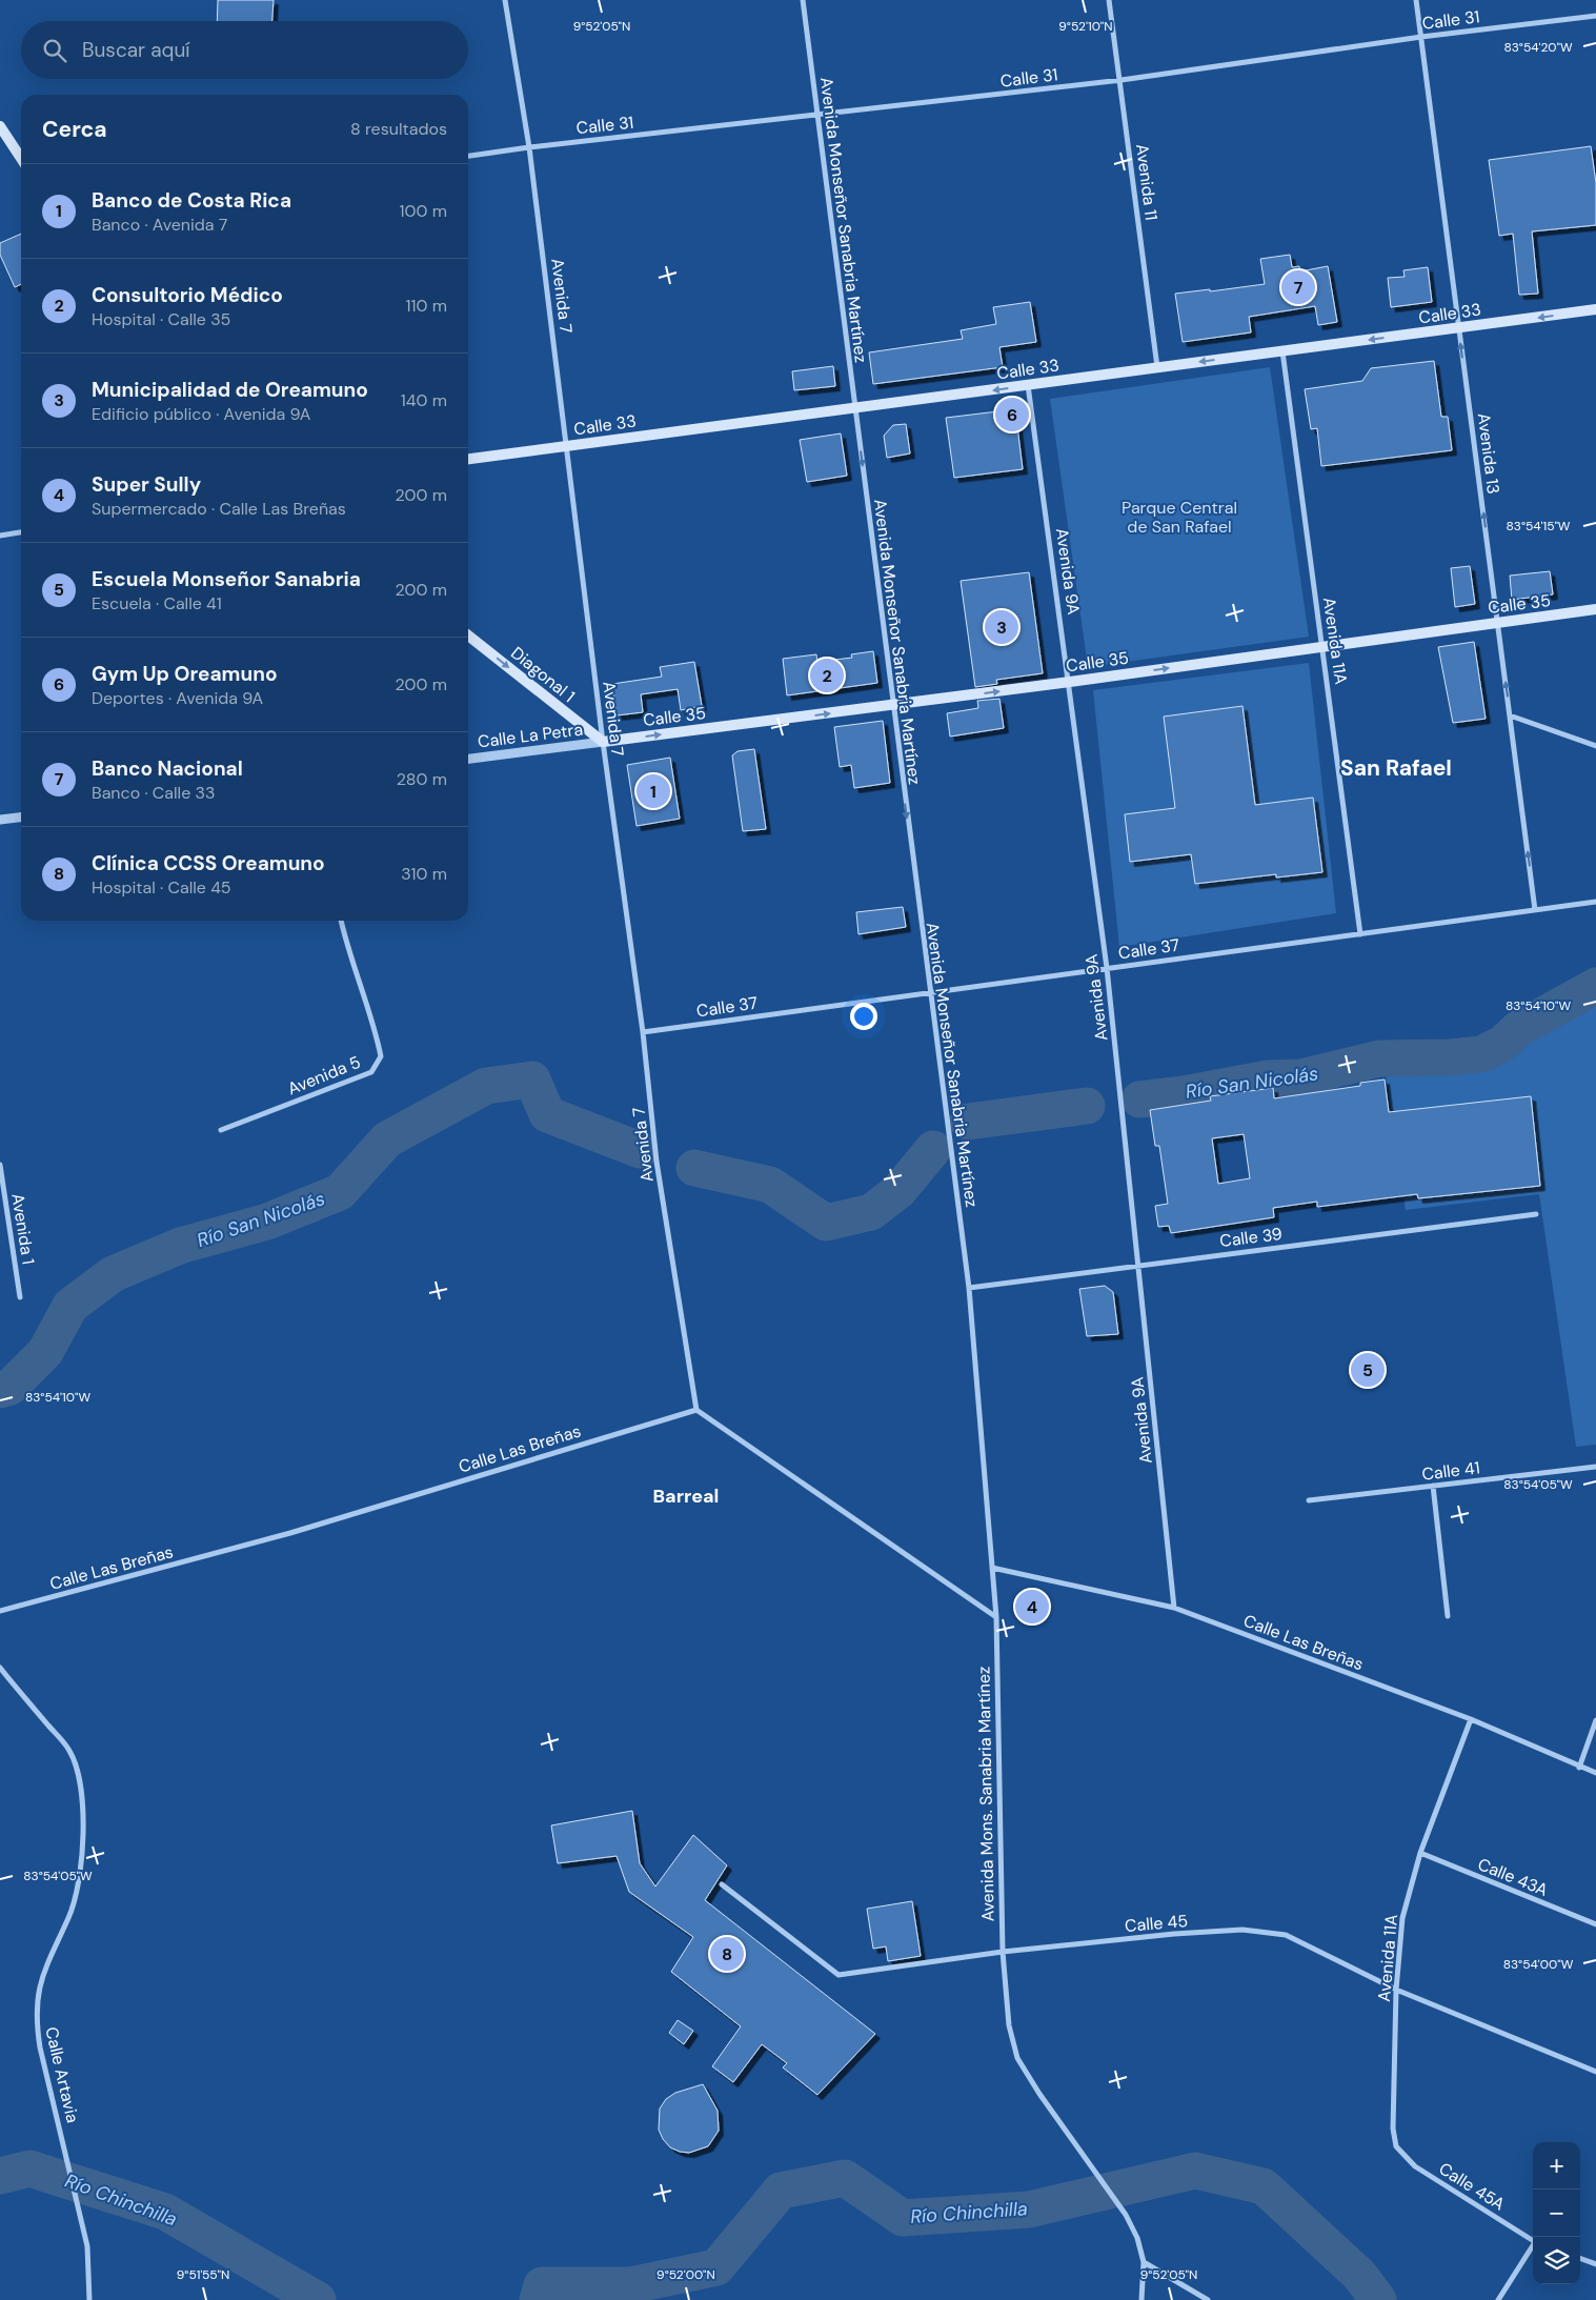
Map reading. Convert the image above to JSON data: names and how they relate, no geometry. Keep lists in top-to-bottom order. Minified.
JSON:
{"streets":{"main road":["Calle 33","Calle 35","Diagonal 1"],"street":["Calle 31","Avenida 11","Avenida Monseñor Sanabria Martínez","Avenida 7","Avenida 13","Avenida 9A","Avenida 11A","Calle La Petra","Calle 37","Avenida 5","Avenida 1","Calle 39","Calle Las Breñas","Calle 41","Avenida Mons. Sanabria Martínez","Calle 43A","Calle 45","Calle Artavia","Calle 45A"]},"crossings":[["Calle 31","Avenida 11"],["Calle 31","Avenida Monseñor Sanabria Martínez"],["Calle 31","Avenida 7"],["Calle 31","Avenida 13"],["Avenida 11","Calle 33"],["Avenida Monseñor Sanabria Martínez","Calle 33"],["Avenida Monseñor Sanabria Martínez","Calle 35"],["Avenida Monseñor Sanabria Martínez","Calle 37"],["Avenida Monseñor Sanabria Martínez","Calle 39"],["Avenida Monseñor Sanabria Martínez","Avenida Mons. Sanabria Martínez"],["Avenida 7","Calle 33"],["Avenida 7","Calle 35"],["Avenida 7","Diagonal 1"],["Avenida 7","Calle La Petra"],["Avenida 7","Calle 37"],["Avenida 7","Calle Las Breñas"],["Calle 33","Avenida 13"],["Calle 33","Avenida 9A"],["Calle 33","Avenida 11A"],["Avenida 13","Calle 35"],["Avenida 13","Calle 37"],["Avenida 9A","Calle 35"],["Avenida 9A","Calle 37"],["Avenida 9A","Calle 39"],["Avenida 9A","Calle Las Breñas"],["Calle 35","Avenida 11A"],["Calle 35","Diagonal 1"],["Calle 35","Calle La Petra"],["Avenida 11A","Calle 37"],["Avenida 11A","Calle Las Breñas"],["Avenida 11A","Calle 43A"],["Avenida 11A","Calle 45"],["Avenida 11A","Calle 45A"],["Diagonal 1","Calle La Petra"],["Calle 39","Avenida Mons. Sanabria Martínez"],["Calle Las Breñas","Avenida Mons. Sanabria Martínez"],["Avenida Mons. Sanabria Martínez","Calle 45"]],"one_way":["Avenida Monseñor Sanabria Martínez","Calle 33","Avenida 13","Calle 35","Diagonal 1"],"districts":["San Rafael","Barreal"],"water":["Río San Nicolás","Río Chinchilla"],"parks":["Parque Central de San Rafael"],"page":{"search":"Buscar aquí","heading":["Cerca","8 resultados"],"list":[{"mark":"1","name":"Banco de Costa Rica","note":"Banco · Avenida 7","value":"100 m"},{"mark":"2","name":"Consultorio Médico","note":"Hospital · Calle 35","value":"110 m"},{"mark":"3","name":"Municipalidad de Oreamuno","note":"Edificio público · Avenida 9A","value":"140 m"},{"mark":"4","name":"Super Sully","note":"Supermercado · Calle Las Breñas","value":"200 m"},{"mark":"5","name":"Escuela Monseñor Sanabria","note":"Escuela · Calle 41","value":"200 m"},{"mark":"6","name":"Gym Up Oreamuno","note":"Deportes · Avenida 9A","value":"200 m"},{"mark":"7","name":"Banco Nacional","note":"Banco · Calle 33","value":"280 m"},{"mark":"8","name":"Clínica CCSS Oreamuno","note":"Hospital · Calle 45","value":"310 m"}],"pins":["7","6","3","2","1","5","4","8"],"map_buttons":["+","−"]},"coordinates":["9°52'05\"N","9°52'10\"N","83°54'20\"W","83°54'15\"W","83°54'10\"W","83°54'05\"W","83°54'00\"W","9°51'55\"N","9°52'00\"N"]}
